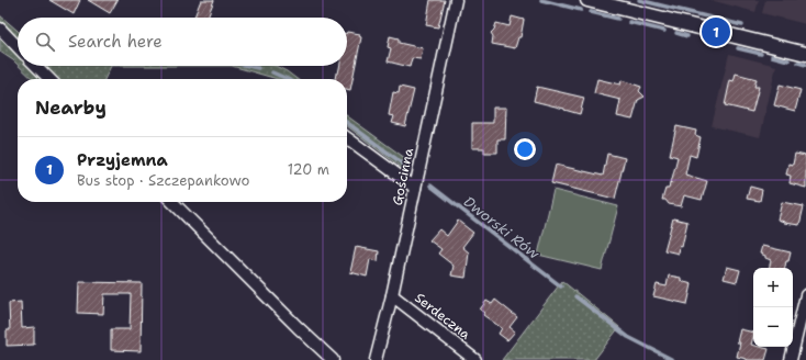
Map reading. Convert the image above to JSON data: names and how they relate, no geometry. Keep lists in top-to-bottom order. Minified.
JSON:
{"streets":{"street":["Gościnna","Serdeczna"]},"crossings":[["Gościnna","Serdeczna"]],"water":["Dworski Rów"],"page":{"pins":"1","search":"Search here","heading":"Nearby","list":[{"mark":"1","name":"Przyjemna","note":"Bus stop · Szczepankowo","value":"120 m"}],"map_buttons":["+","−"]}}
